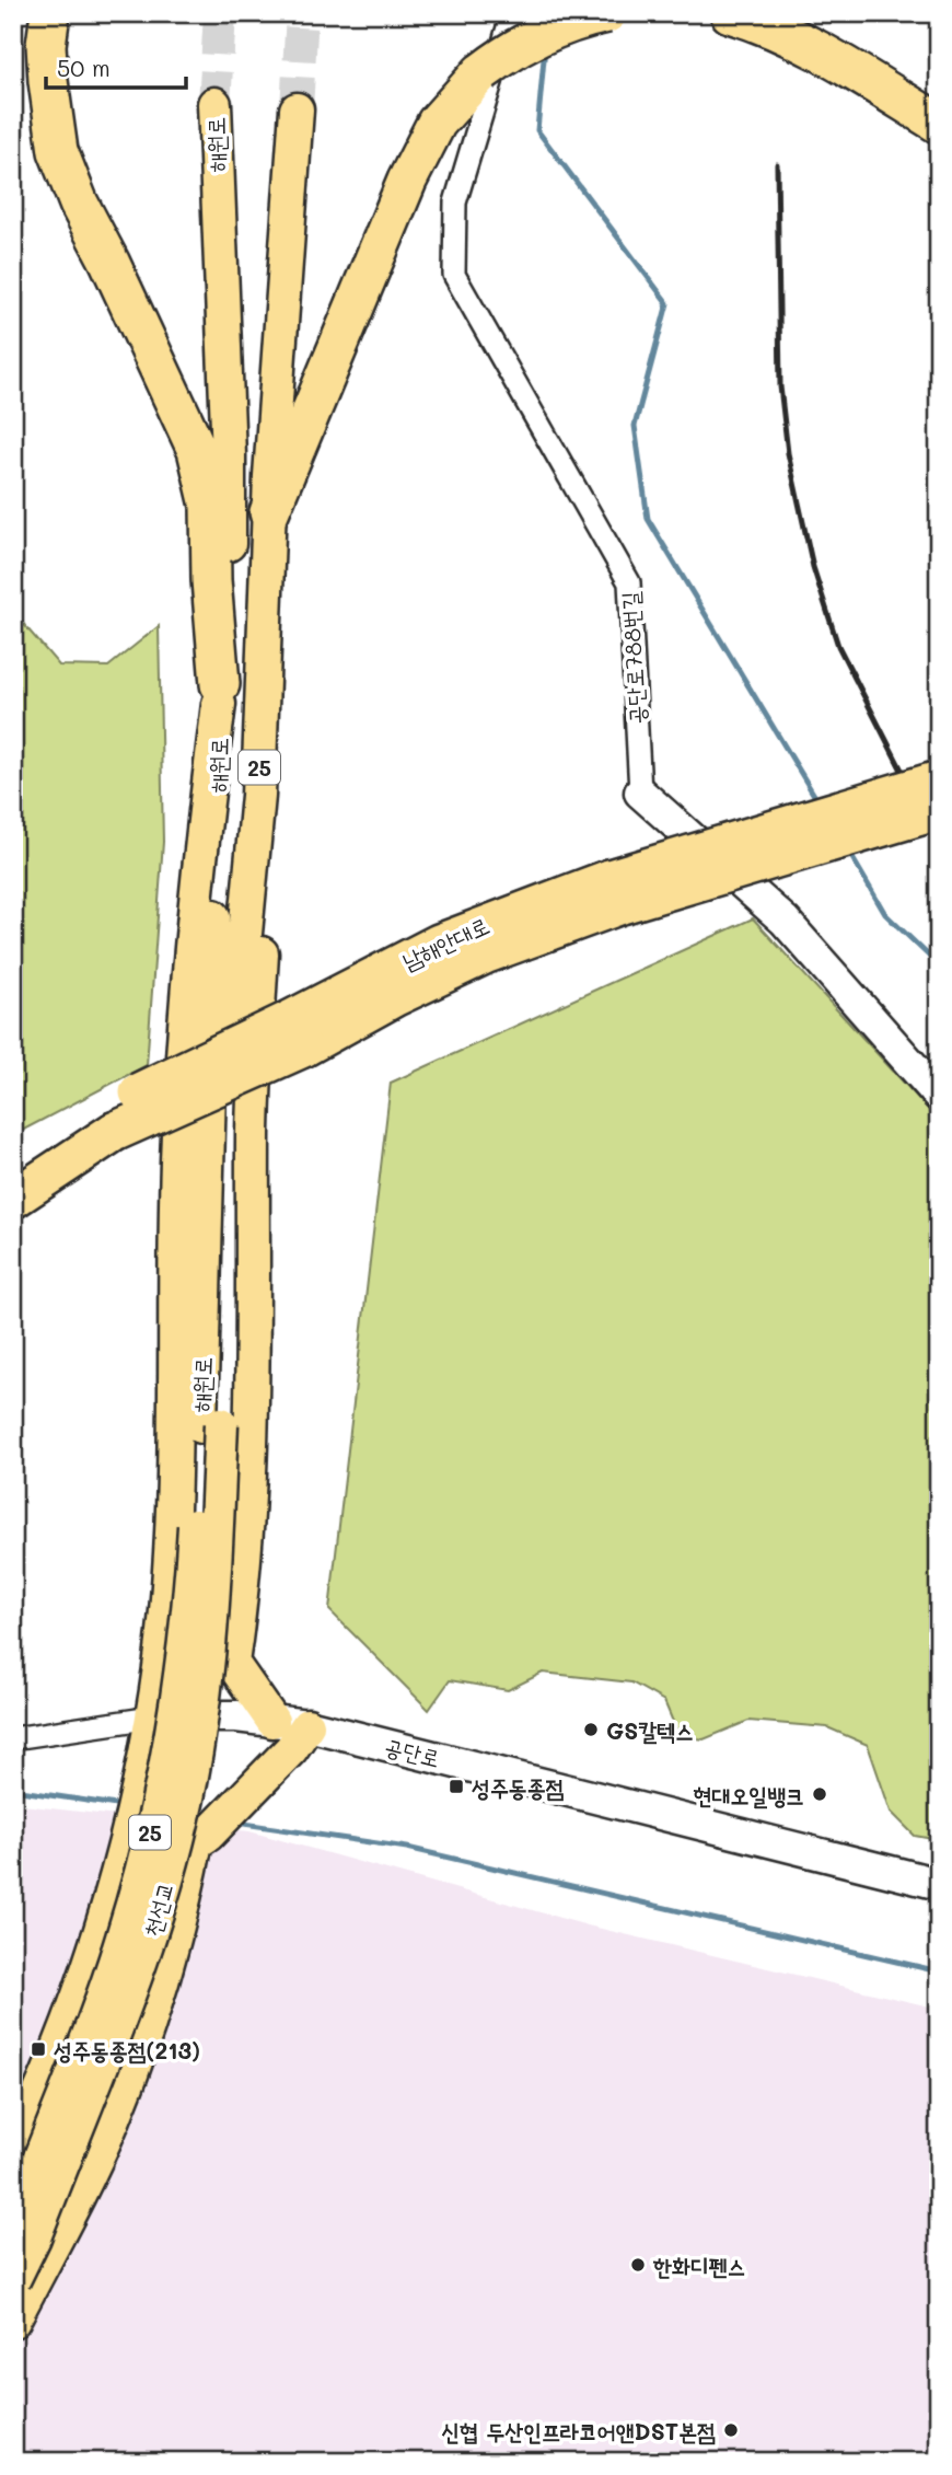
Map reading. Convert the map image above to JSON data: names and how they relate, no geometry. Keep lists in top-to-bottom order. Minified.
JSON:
{"streets":{"highway":["남해안대로"],"main road":["해원로","25","천선교"],"street":["공단로788번길","공단로"]},"crossings":[["해원로","천선교"]],"places":{"other":["GS칼텍스","현대오일뱅크","한화디펜스","신협 두산인프라코어앤DST본점"],"transit":["성주동종점","성주동종점(213)"]},"scale_bar":"50 m"}
